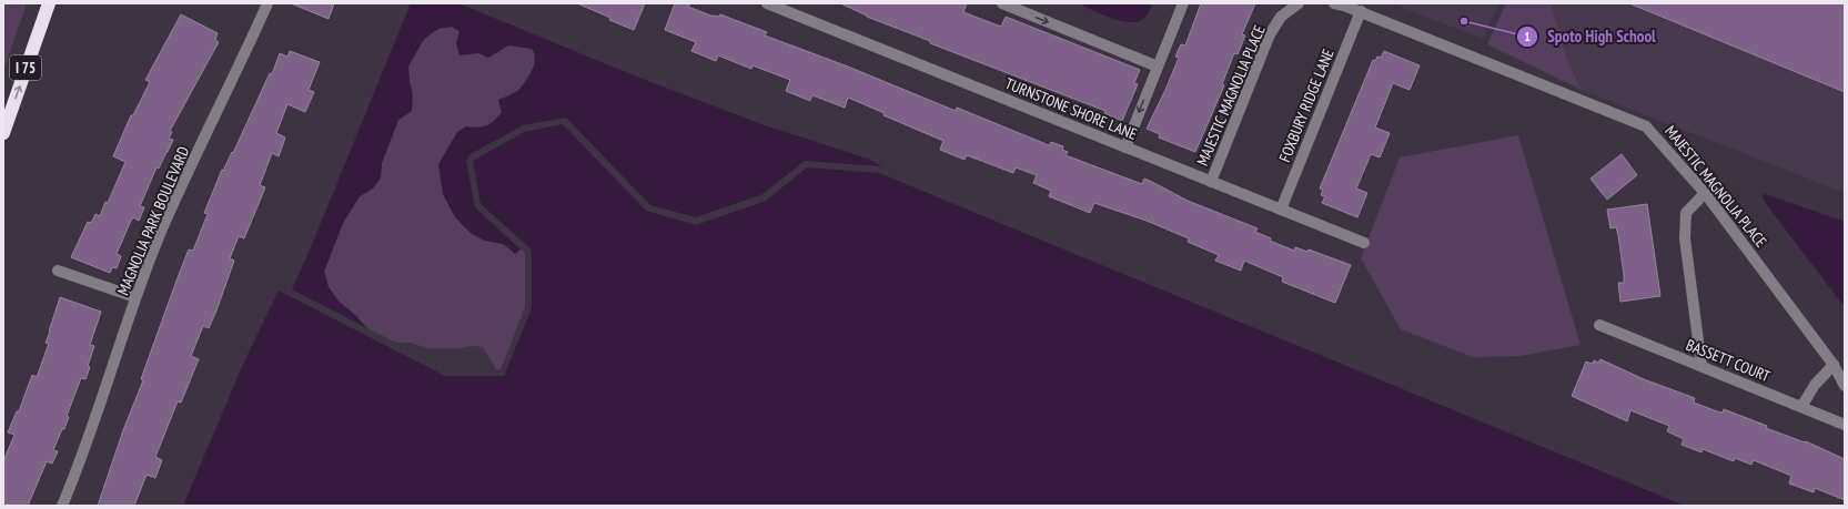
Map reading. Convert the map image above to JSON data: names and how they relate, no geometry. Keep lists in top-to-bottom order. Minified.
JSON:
{"streets":{"highway":["I 75"],"street":["MAJESTIC MAGNOLIA PLACE","FOXBURY RIDGE LANE","TURNSTONE SHORE LANE","MAGNOLIA PARK BOULEVARD","BASSETT COURT"]},"crossings":[["MAJESTIC MAGNOLIA PLACE","FOXBURY RIDGE LANE"],["MAJESTIC MAGNOLIA PLACE","TURNSTONE SHORE LANE"],["FOXBURY RIDGE LANE","TURNSTONE SHORE LANE"]],"places":["Spoto High School"]}
